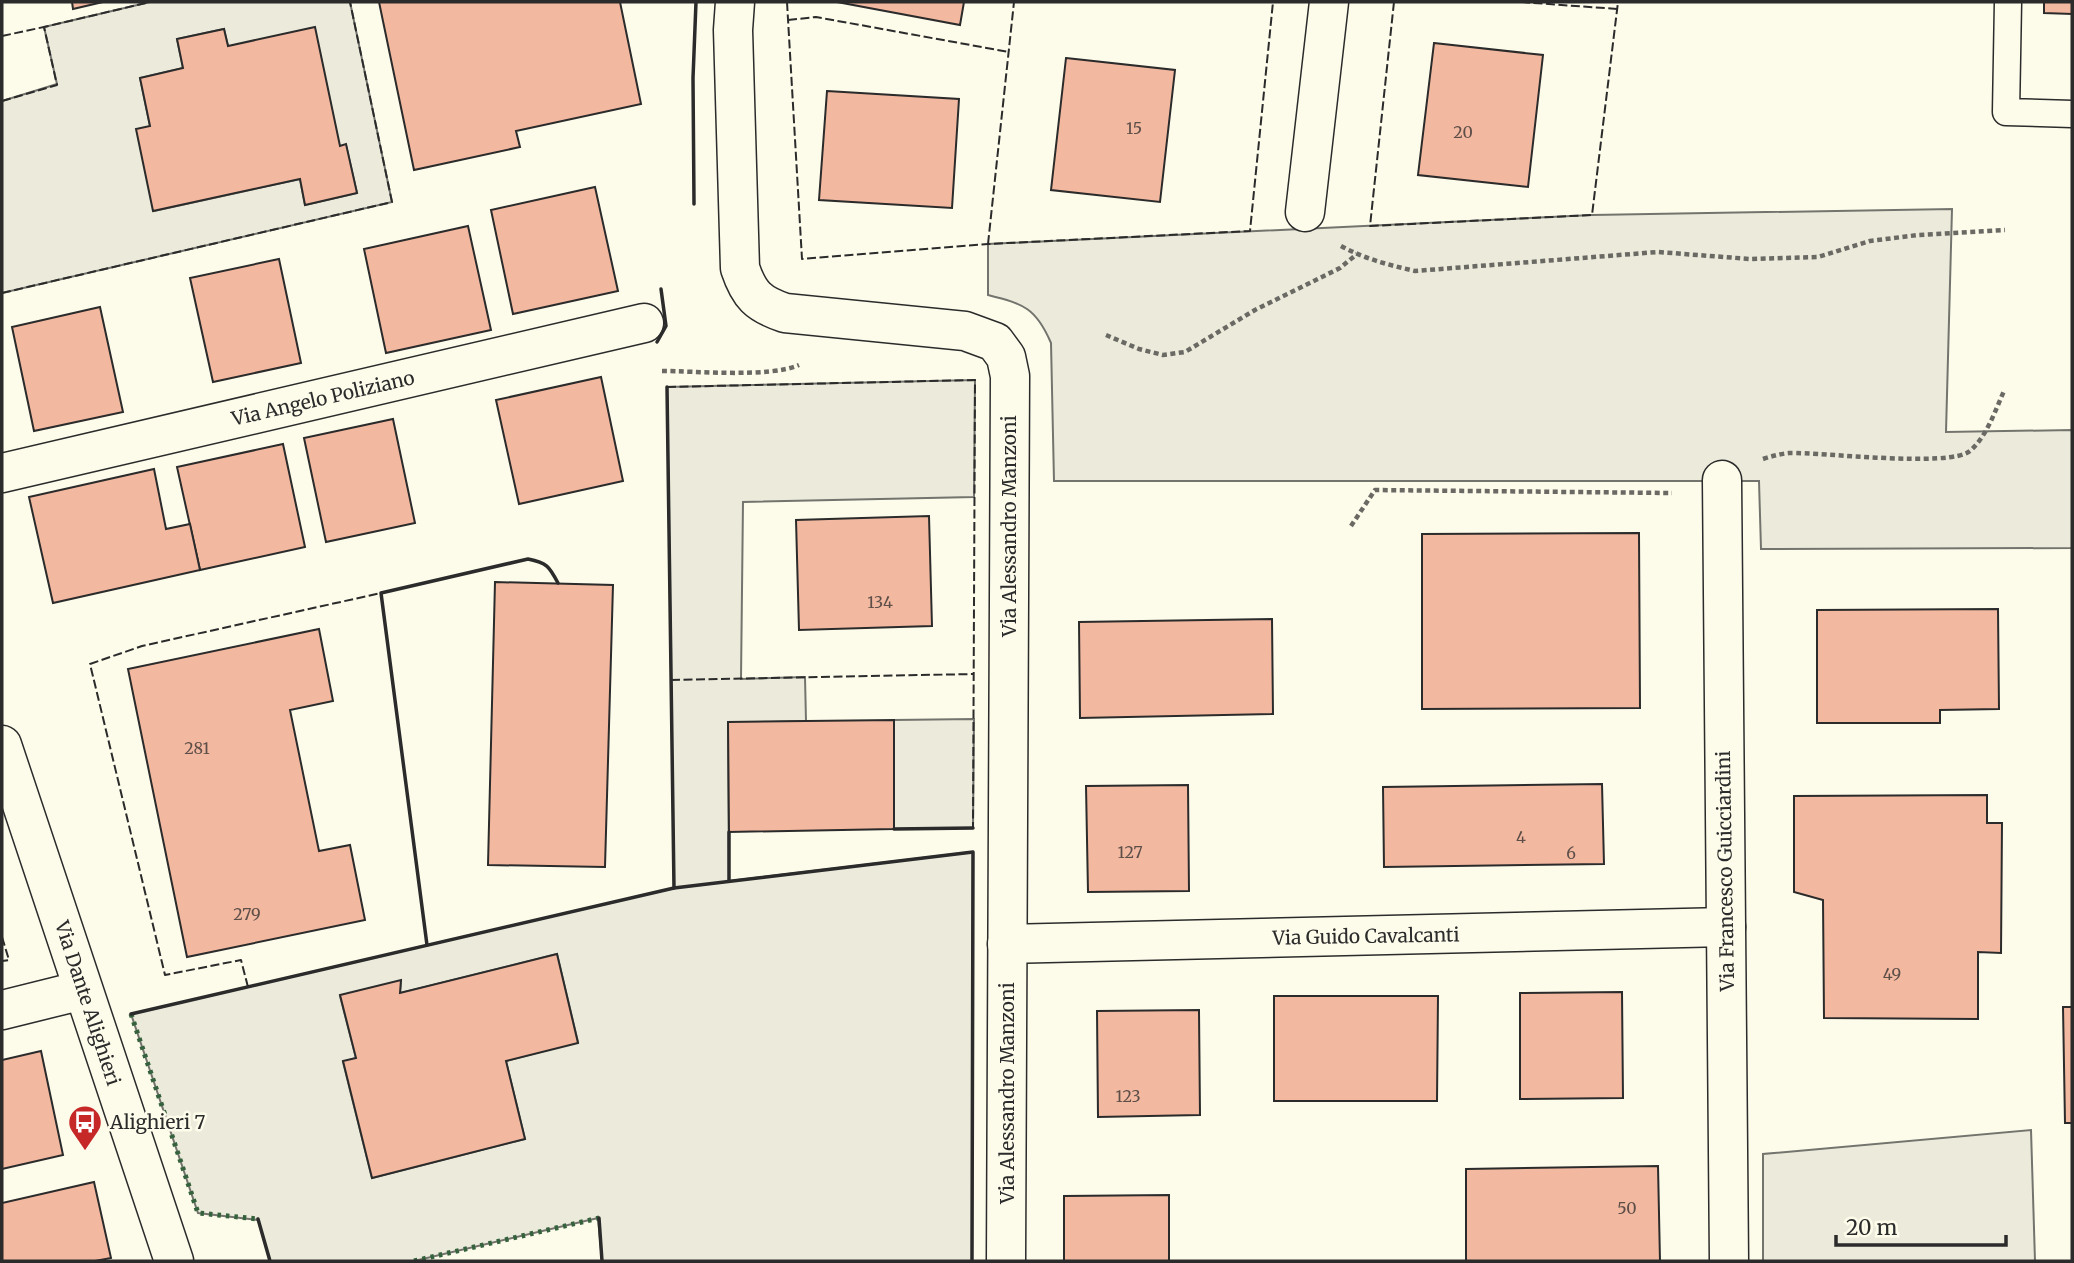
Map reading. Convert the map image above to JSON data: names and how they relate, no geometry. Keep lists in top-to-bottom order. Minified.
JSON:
{"streets":{"street":["Via Angelo Poliziano","Via Alessandro Manzoni","Via Francesco Guicciardini","Via Guido Cavalcanti","Via Dante Alighieri"]},"crossings":[["Via Alessandro Manzoni","Via Guido Cavalcanti"],["Via Francesco Guicciardini","Via Guido Cavalcanti"]],"places":{"bus stop":["Alighieri 7"]},"house_numbers":["15","20","134","281","4","127","6","279","49","123","50"],"scale_bar":"20 m"}
